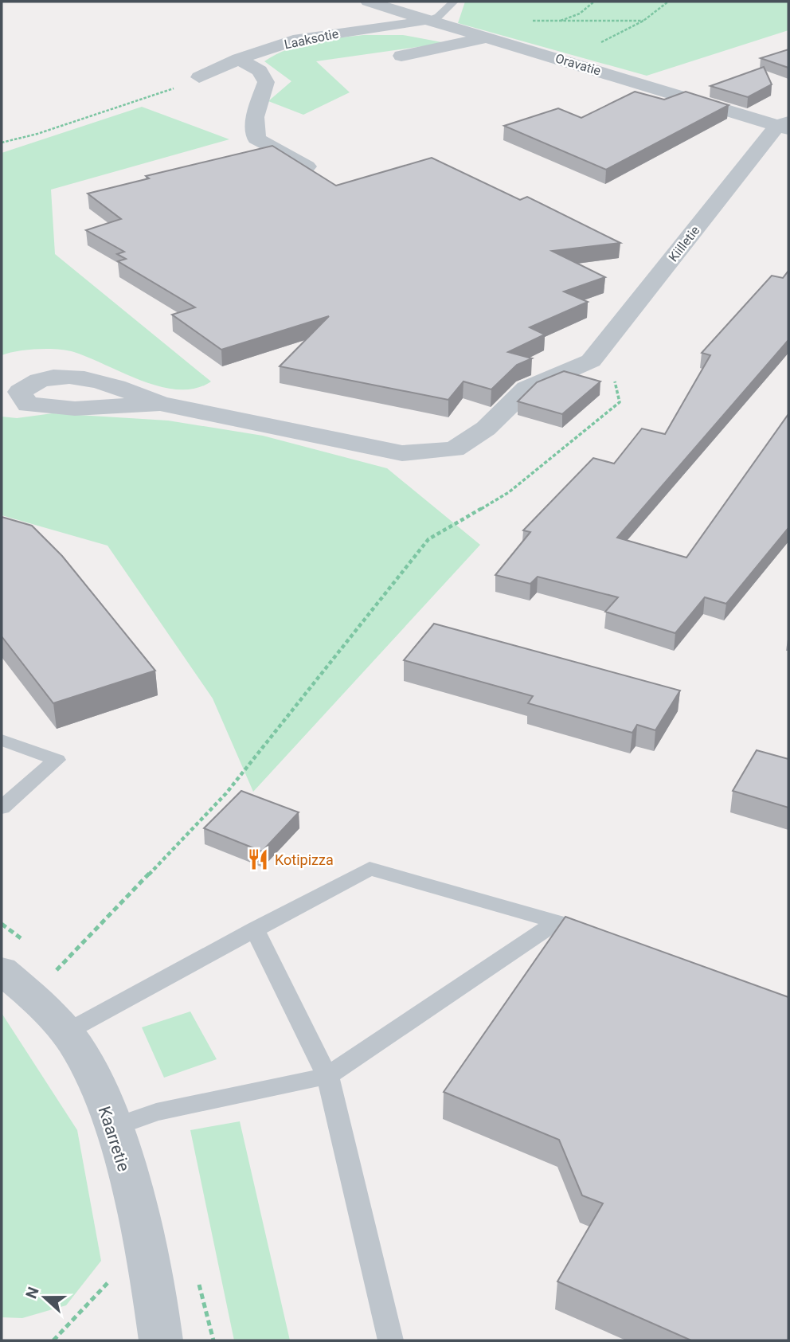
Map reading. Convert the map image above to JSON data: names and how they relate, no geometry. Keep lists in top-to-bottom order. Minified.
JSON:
{"streets":{"street":["Laaksotie","Oravatie","Kiilletie","Kaarretie"]},"crossings":[["Laaksotie","Oravatie"],["Oravatie","Kiilletie"]],"places":{"restaurant":["Kotipizza"]},"north":"left"}
